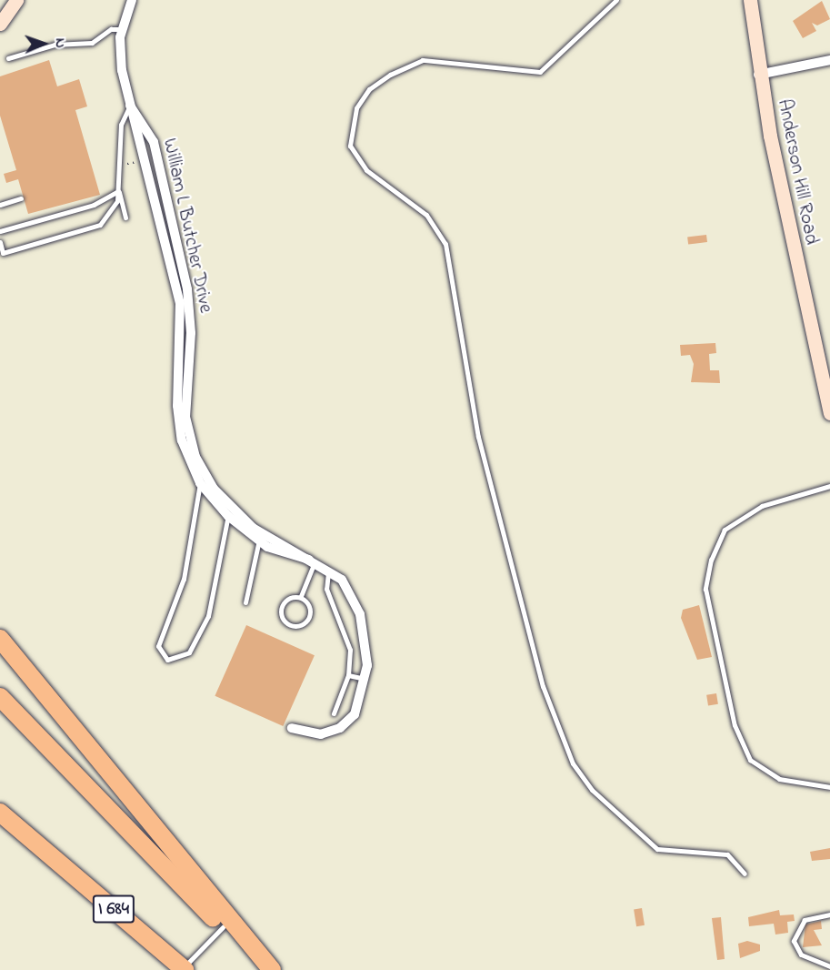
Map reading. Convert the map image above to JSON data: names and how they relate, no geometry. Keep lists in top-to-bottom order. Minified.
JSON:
{"streets":{"highway":["I 684"],"main road":["Anderson Hill Road"],"street":["William L Butcher Drive"]},"north":"right"}
